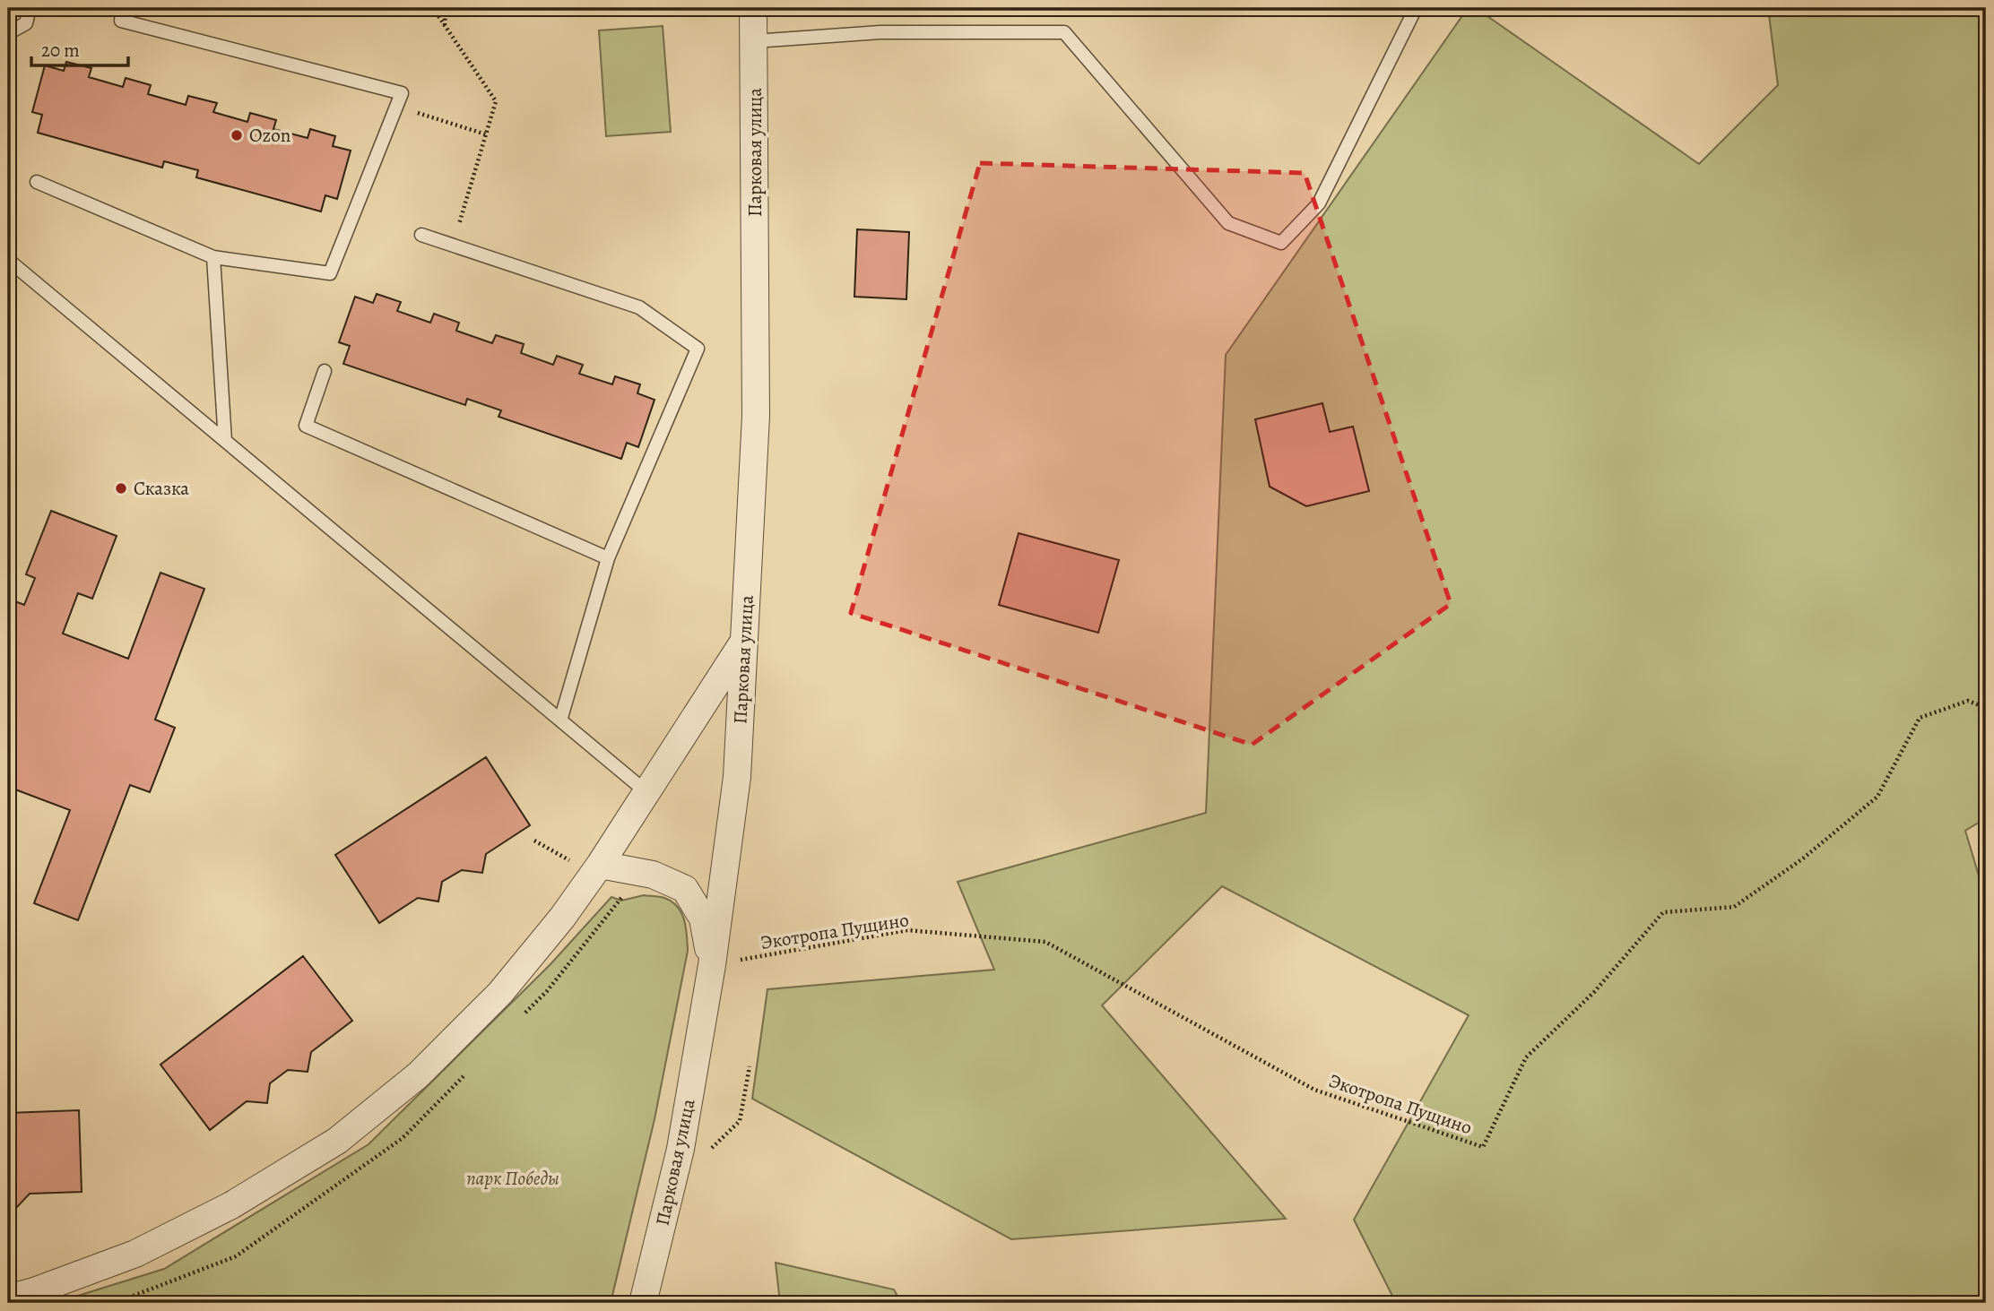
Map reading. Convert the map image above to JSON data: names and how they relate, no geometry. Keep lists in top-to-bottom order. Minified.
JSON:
{"streets":{"street":["Парковая улица"],"path":["Экотропа Пущино"]},"crossings":[["Парковая улица","Экотропа Пущино"]],"parks":["парк Победы"],"places":["Ozon","Сказка"],"scale_bar":"20 m"}
